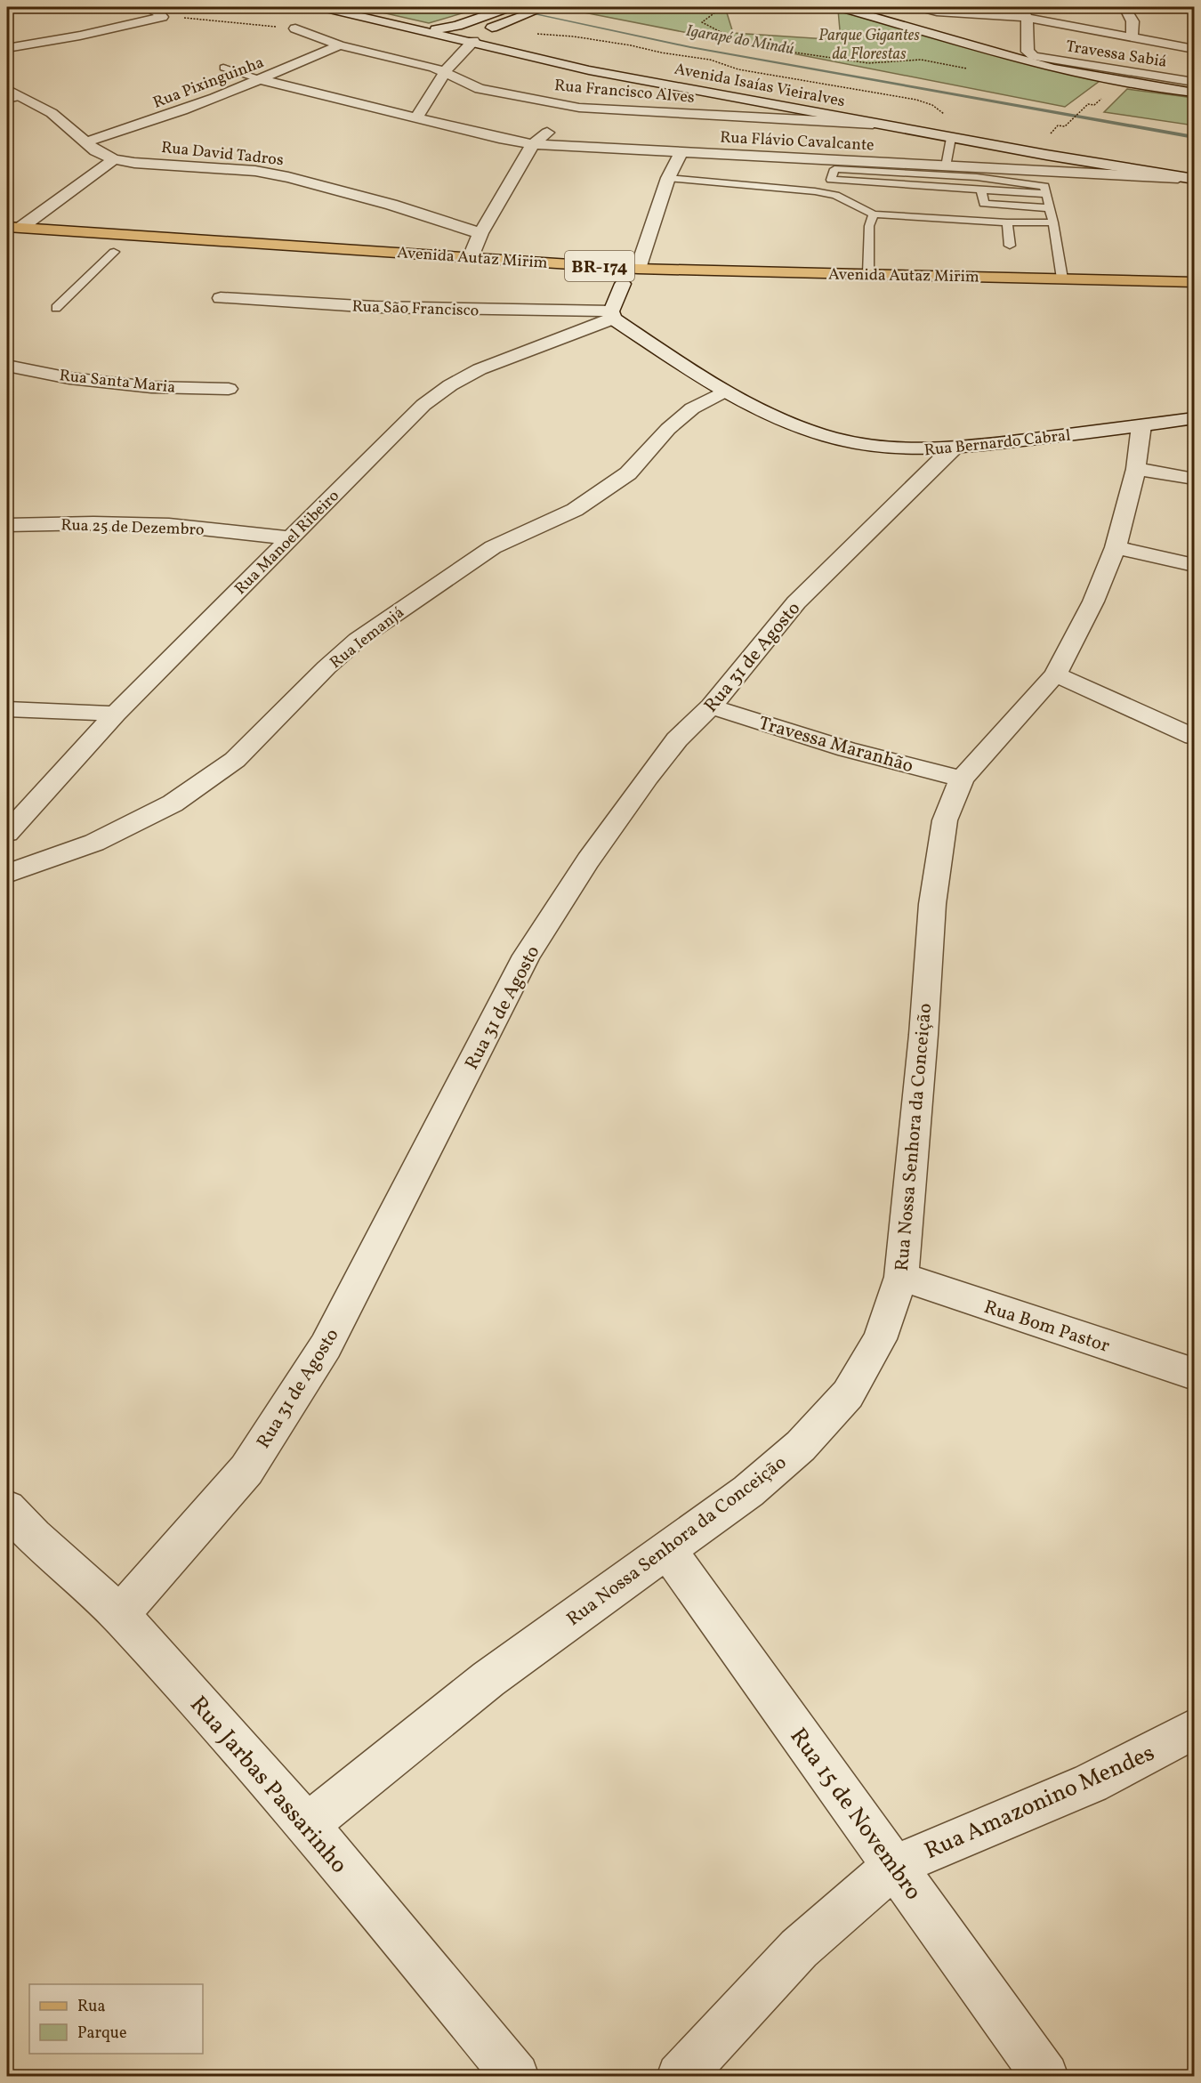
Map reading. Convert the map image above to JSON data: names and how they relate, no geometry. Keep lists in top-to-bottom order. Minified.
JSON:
{"streets":{"main road":["Avenida Autaz Mirim","BR-174"],"street":["Travessa Sabiá","Rua Pixinguinha","Avenida Isaías Vieiralves","Rua Francisco Alves","Rua Flávio Cavalcante","Rua David Tadros","Rua São Francisco","Rua Santa Maria","Rua Bernardo Cabral","Rua 25 de Dezembro","Rua Manoel Ribeiro","Rua Iemanjá","Rua 31 de Agosto","Travessa Maranhão","Rua Nossa Senhora da Conceição","Rua Bom Pastor","Rua Jarbas Passarinho","Rua Amazonino Mendes","Rua 15 de Novembro"]},"crossings":[["Rua Pixinguinha","Rua Francisco Alves"],["Rua Pixinguinha","Rua Flávio Cavalcante"],["Rua Pixinguinha","Rua David Tadros"],["Avenida Isaías Vieiralves","Rua Francisco Alves"],["Avenida Isaías Vieiralves","Rua Flávio Cavalcante"],["Rua São Francisco","Rua Bernardo Cabral"],["Rua São Francisco","Rua Manoel Ribeiro"],["Rua Bernardo Cabral","Rua Manoel Ribeiro"],["Rua Bernardo Cabral","Rua Iemanjá"],["Rua Bernardo Cabral","Rua 31 de Agosto"],["Rua Bernardo Cabral","Rua Nossa Senhora da Conceição"],["Rua 25 de Dezembro","Rua Manoel Ribeiro"],["Rua 31 de Agosto","Travessa Maranhão"],["Rua 31 de Agosto","Rua Jarbas Passarinho"],["Travessa Maranhão","Rua Nossa Senhora da Conceição"],["Rua Nossa Senhora da Conceição","Rua Bom Pastor"],["Rua Nossa Senhora da Conceição","Rua Jarbas Passarinho"],["Rua Nossa Senhora da Conceição","Rua 15 de Novembro"],["Rua Amazonino Mendes","Rua 15 de Novembro"]],"water":["Igarapé do Mindú"],"parks":["Parque Gigantes da Florestas"],"legend":["Rua","Parque"]}
